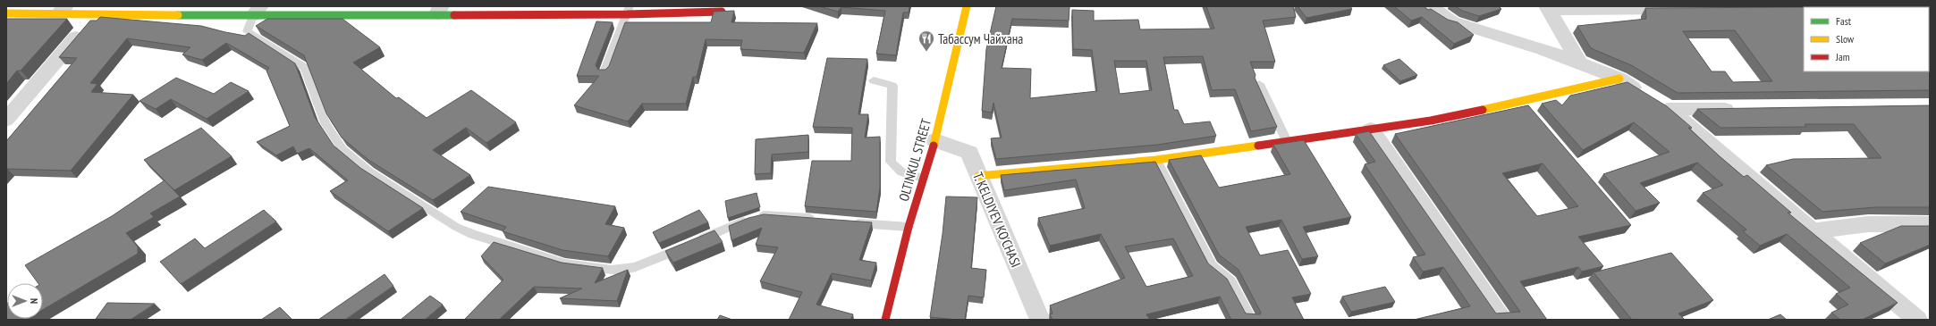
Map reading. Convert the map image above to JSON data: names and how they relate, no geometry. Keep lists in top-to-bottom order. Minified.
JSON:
{"streets":{"street":["OLTINKUL STREET","T. KELDIYEV KO'CHASI"]},"crossings":[["OLTINKUL STREET","T. KELDIYEV KO'CHASI"]],"places":{"restaurant":["Табассум Чайхана"]},"legend":["Fast","Slow","Jam"],"north":"right"}
